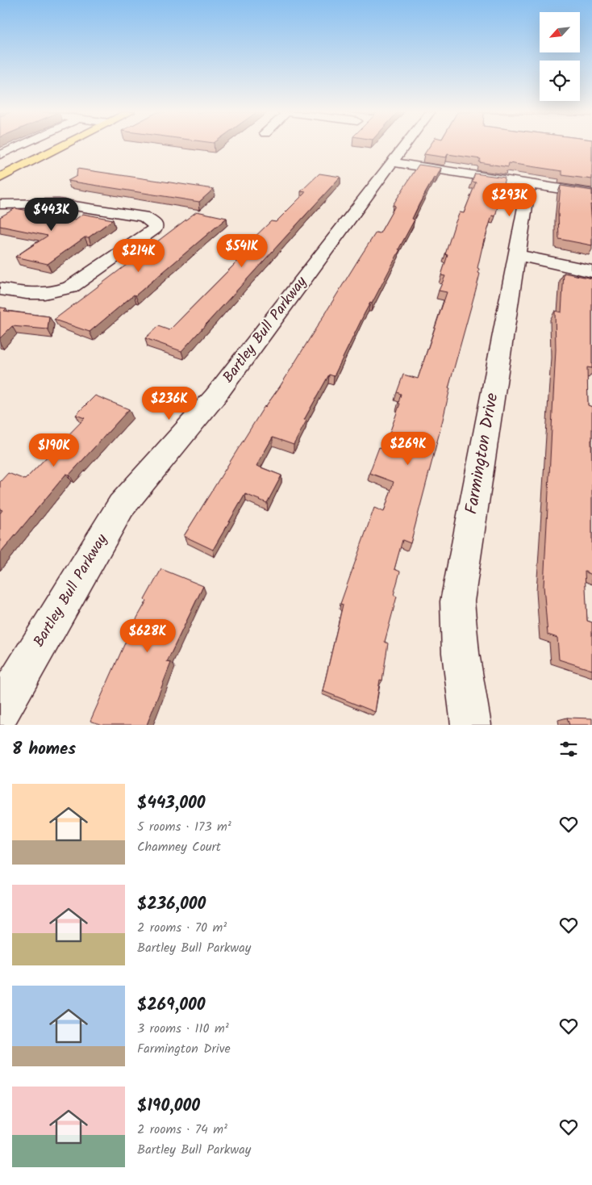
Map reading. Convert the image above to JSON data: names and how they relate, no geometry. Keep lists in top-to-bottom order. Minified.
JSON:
{"streets":{"street":["Bartley Bull Parkway","Farmington Drive"]},"north":"bottom left","page":{"price":["$293K","$443K","$541K","$214K","$236K","$269K","$190K","$628K"],"heading":"8 homes","list":[{"name":"$443,000","note":"5 rooms · 173 m² · Chamney Court"},{"name":"$236,000","note":"2 rooms · 70 m² · Bartley Bull Parkway"},{"name":"$269,000","note":"3 rooms · 110 m² · Farmington Drive"},{"name":"$190,000","note":"2 rooms · 74 m² · Bartley Bull Parkway"}]}}
